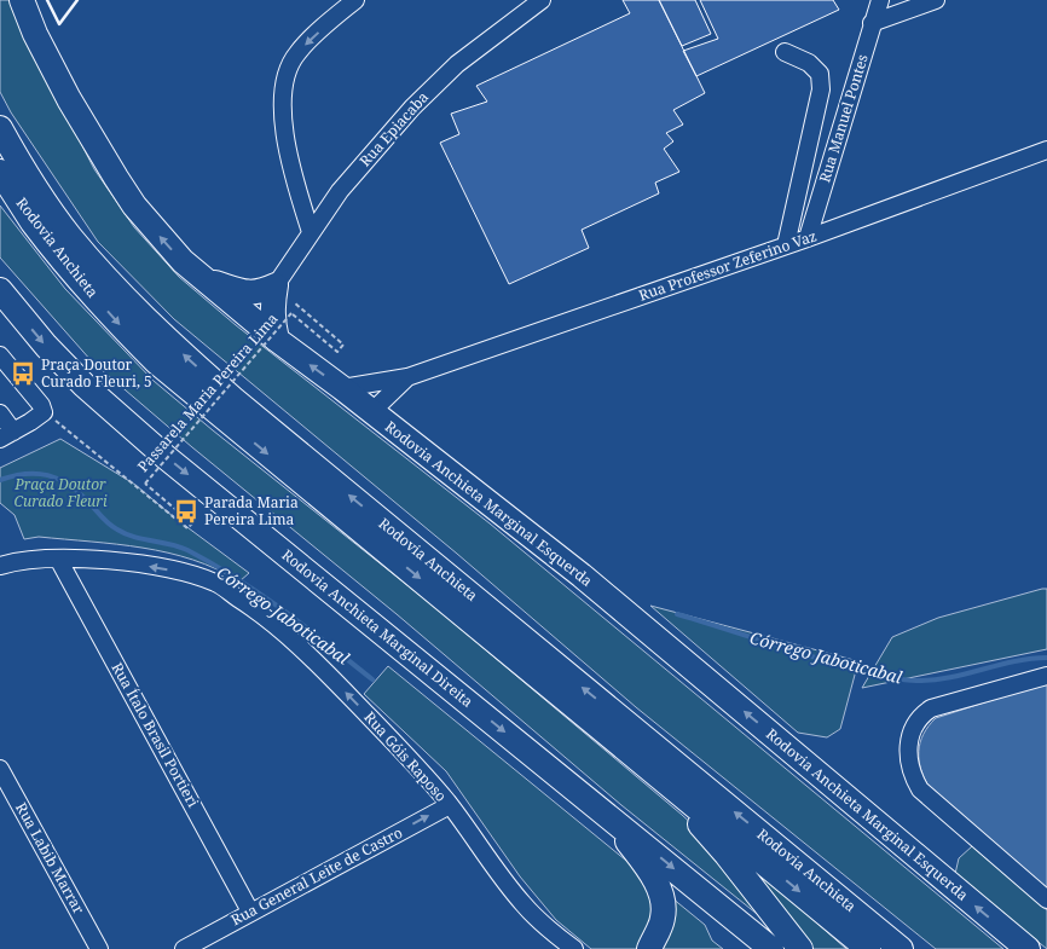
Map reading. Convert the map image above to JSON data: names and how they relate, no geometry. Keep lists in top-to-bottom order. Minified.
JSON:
{"streets":{"highway":["Rodovia Anchieta","Rodovia Anchieta Marginal Esquerda","Rodovia Anchieta Marginal Direita"],"street":["Rua Manuel Pontes","Rua Epiacaba","Rua Professor Zeferino Vaz","Rua Ítalo Brasil Portieri","Rua Góis Raposo","Rua Labib Marrar","Rua General Leite de Castro"],"path":["Passarela Maria Pereira Lima"]},"crossings":[["Rua Manuel Pontes","Rua Professor Zeferino Vaz"],["Rua Professor Zeferino Vaz","Rodovia Anchieta Marginal Esquerda"],["Rua Ítalo Brasil Portieri","Rua Góis Raposo"],["Rua Ítalo Brasil Portieri","Rua General Leite de Castro"],["Rua Góis Raposo","Rua General Leite de Castro"]],"one_way":["Rodovia Anchieta Marginal Esquerda","Rodovia Anchieta Marginal Direita","Rua Góis Raposo","Rua General Leite de Castro"],"water":["Córrego Jaboticabal"],"parks":["Praça Doutor Curado Fleuri"],"places":{"bus stop":["Praça Doutor Curado Fleuri, 5","Parada Maria Pereira Lima"]}}
